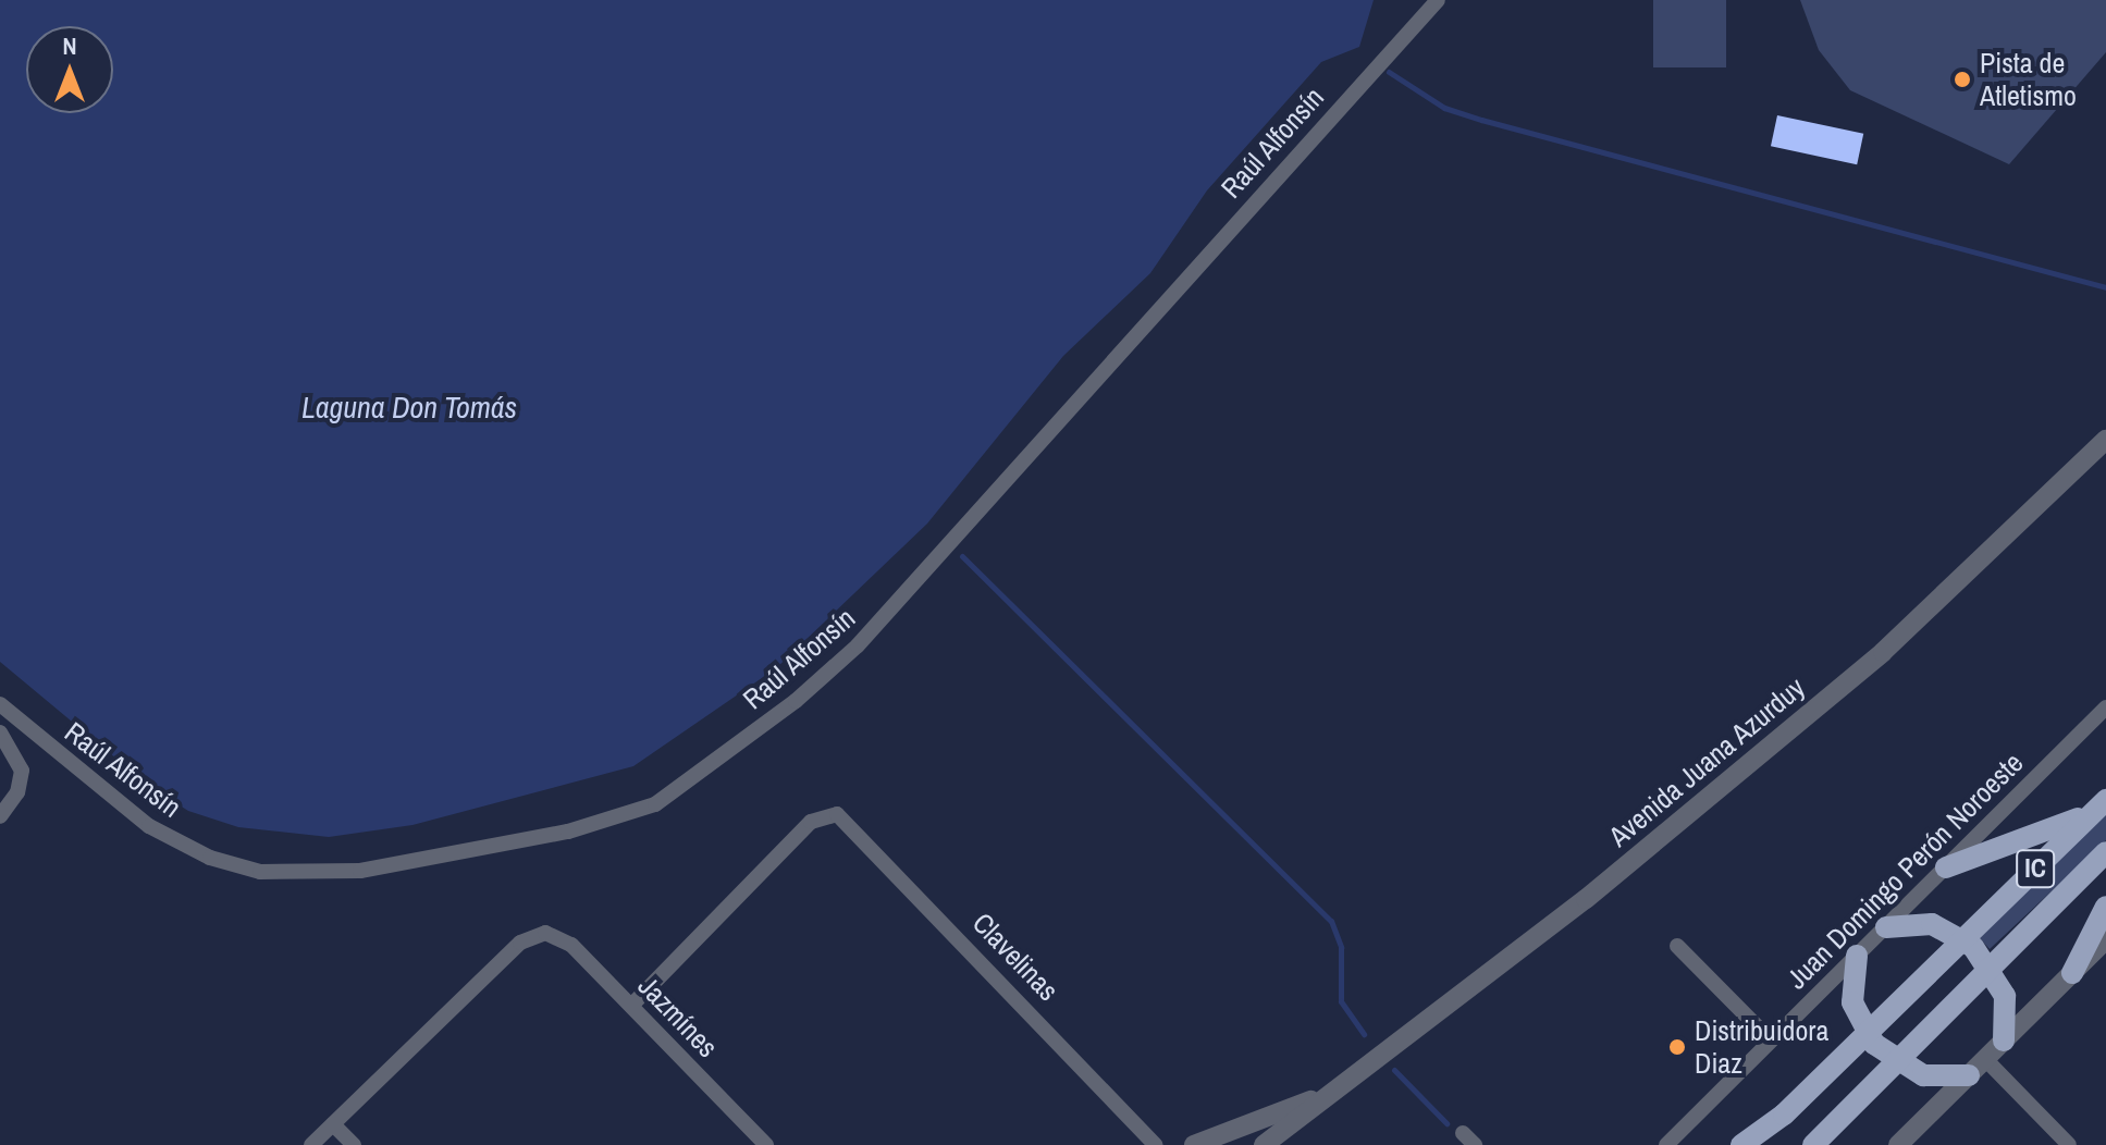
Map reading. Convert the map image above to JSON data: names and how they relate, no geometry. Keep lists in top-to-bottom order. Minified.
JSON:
{"streets":{"main road":["IC"],"street":["Raúl Alfonsín","Avenida Juana Azurduy","Juan Domingo Perón Noroeste","Clavelinas","Jazmínes"]},"crossings":[["Clavelinas","Jazmínes"]],"water":["Laguna Don Tomás"],"places":["Pista de Atletismo","Distribuidora Diaz"],"north":"top"}
